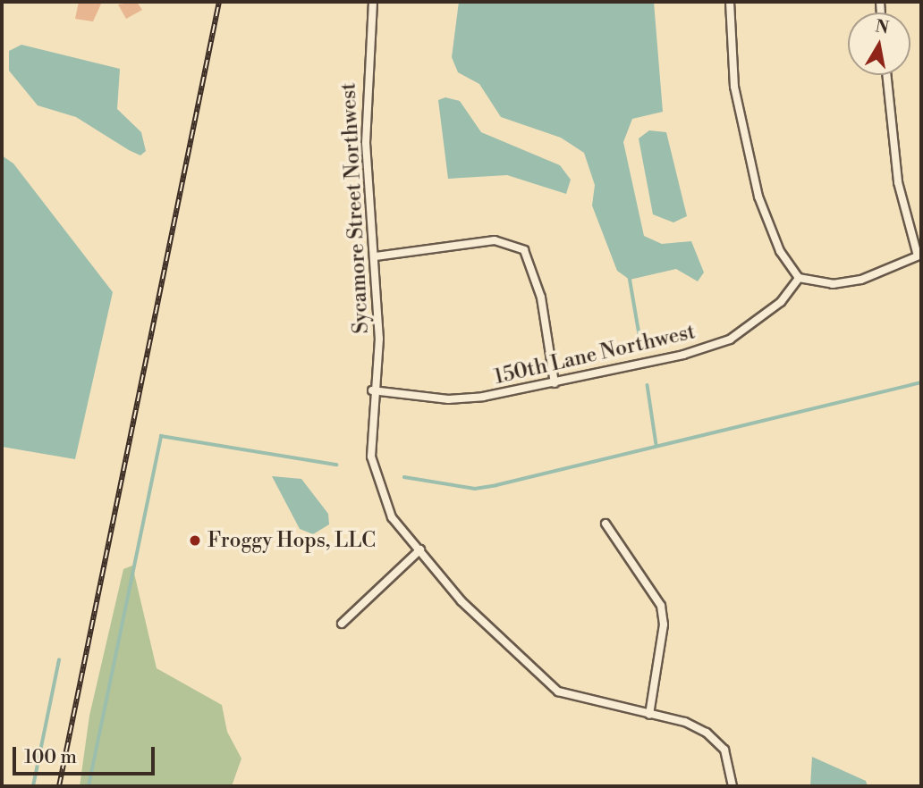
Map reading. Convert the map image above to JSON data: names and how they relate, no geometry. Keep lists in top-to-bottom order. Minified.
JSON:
{"streets":{"street":["Sycamore Street Northwest","150th Lane Northwest"]},"crossings":[["Sycamore Street Northwest","150th Lane Northwest"]],"places":["Froggy Hops, LLC"],"scale_bar":"100 m","north":"top"}
